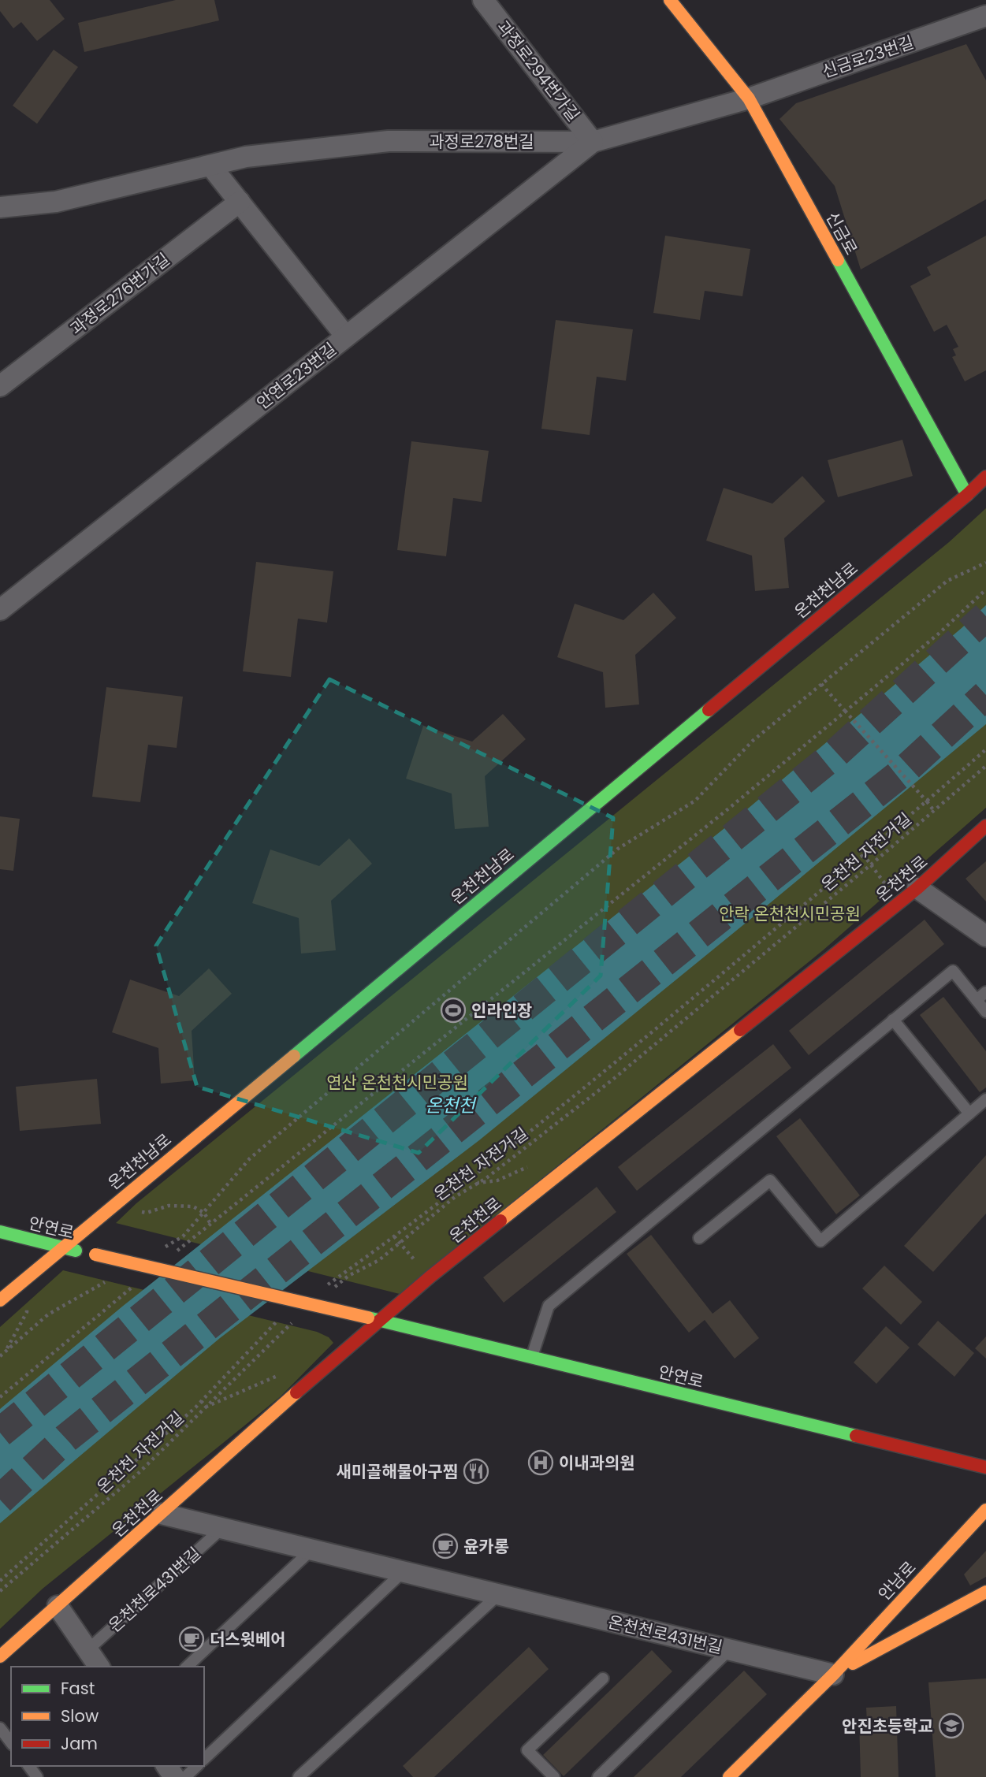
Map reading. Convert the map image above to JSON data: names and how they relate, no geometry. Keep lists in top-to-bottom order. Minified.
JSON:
{"streets":{"street":["신금로23번길","과정로294번가길","과정로278번길","신금로","과정로276번가길","안연로23번길","온천천남로","온천천로","안연로","안남로","온천천로431번길"],"path":["온천천 자전거길"]},"crossings":[["신금로23번길","과정로278번길"],["신금로23번길","신금로"],["과정로294번가길","과정로278번길"],["과정로294번가길","안연로23번길"],["과정로278번길","신금로"],["과정로278번길","안연로23번길"],["신금로","온천천남로"],["온천천남로","안연로"],["온천천로","안연로"],["온천천로","온천천로431번길"],["안남로","온천천로431번길"]],"water":["온천천"],"parks":["안락 온천천시민공원","연산 온천천시민공원"],"places":{"sports":["인라인장"],"hospital":["이내과의원"],"restaurant":["새미골해물아구찜"],"cafe":["윤카롱","더스윗베어"],"school or university":["안진초등학교"]},"legend":["Fast","Slow","Jam"]}
